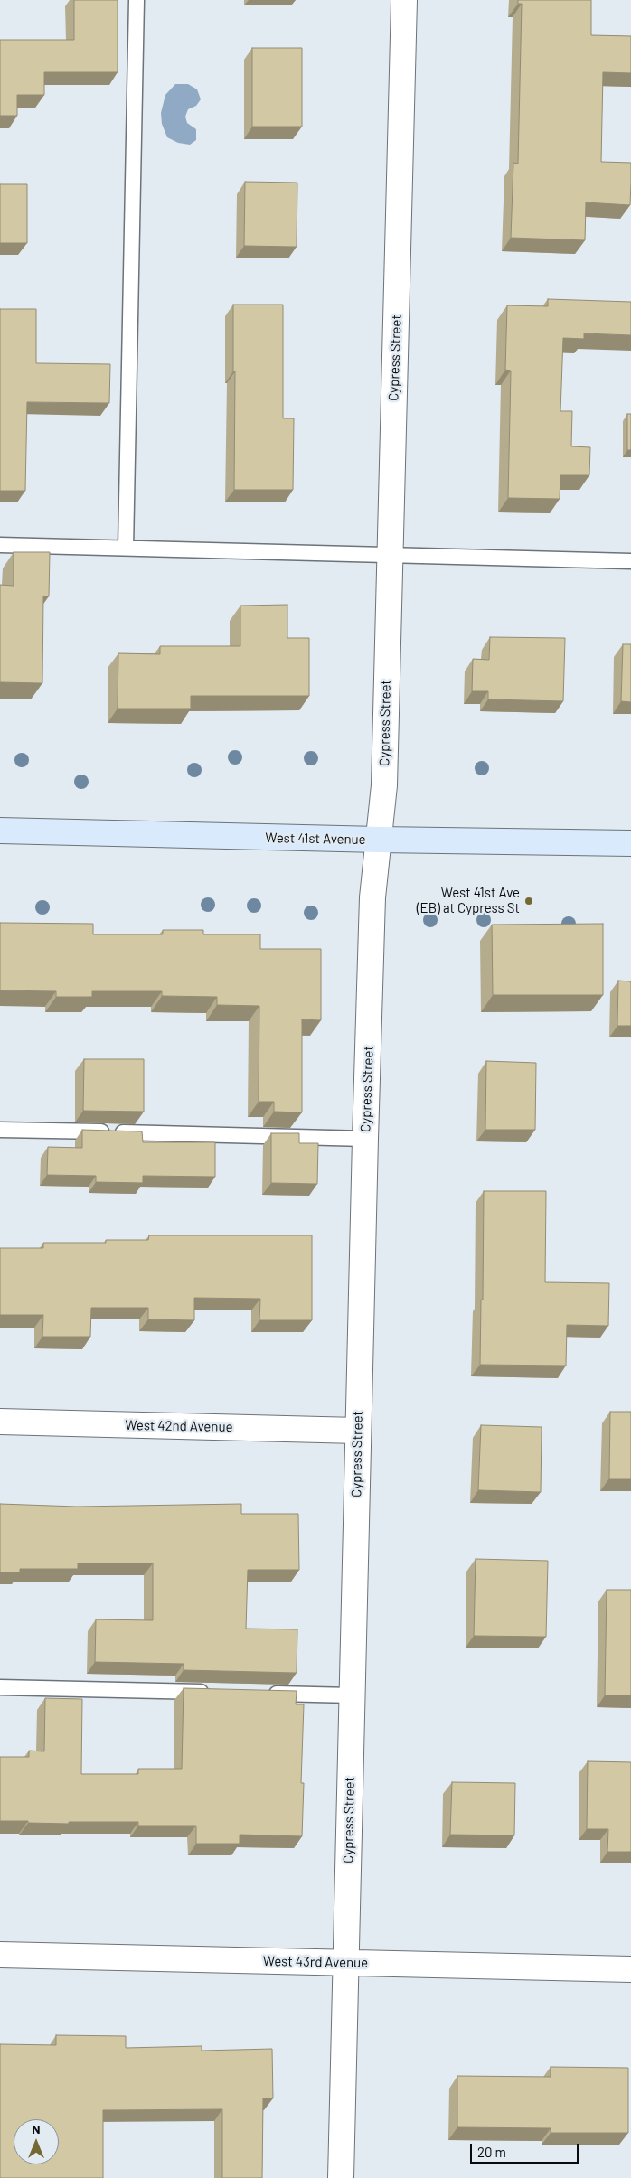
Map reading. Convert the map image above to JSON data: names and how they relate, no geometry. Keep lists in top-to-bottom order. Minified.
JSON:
{"streets":{"main road":["West 41st Avenue"],"street":["Cypress Street","West 42nd Avenue","West 43rd Avenue"]},"crossings":[["Cypress Street","West 41st Avenue"],["Cypress Street","West 42nd Avenue"],["Cypress Street","West 43rd Avenue"]],"places":["West 41st Ave (EB) at Cypress St"],"scale_bar":"20 m","north":"top"}
